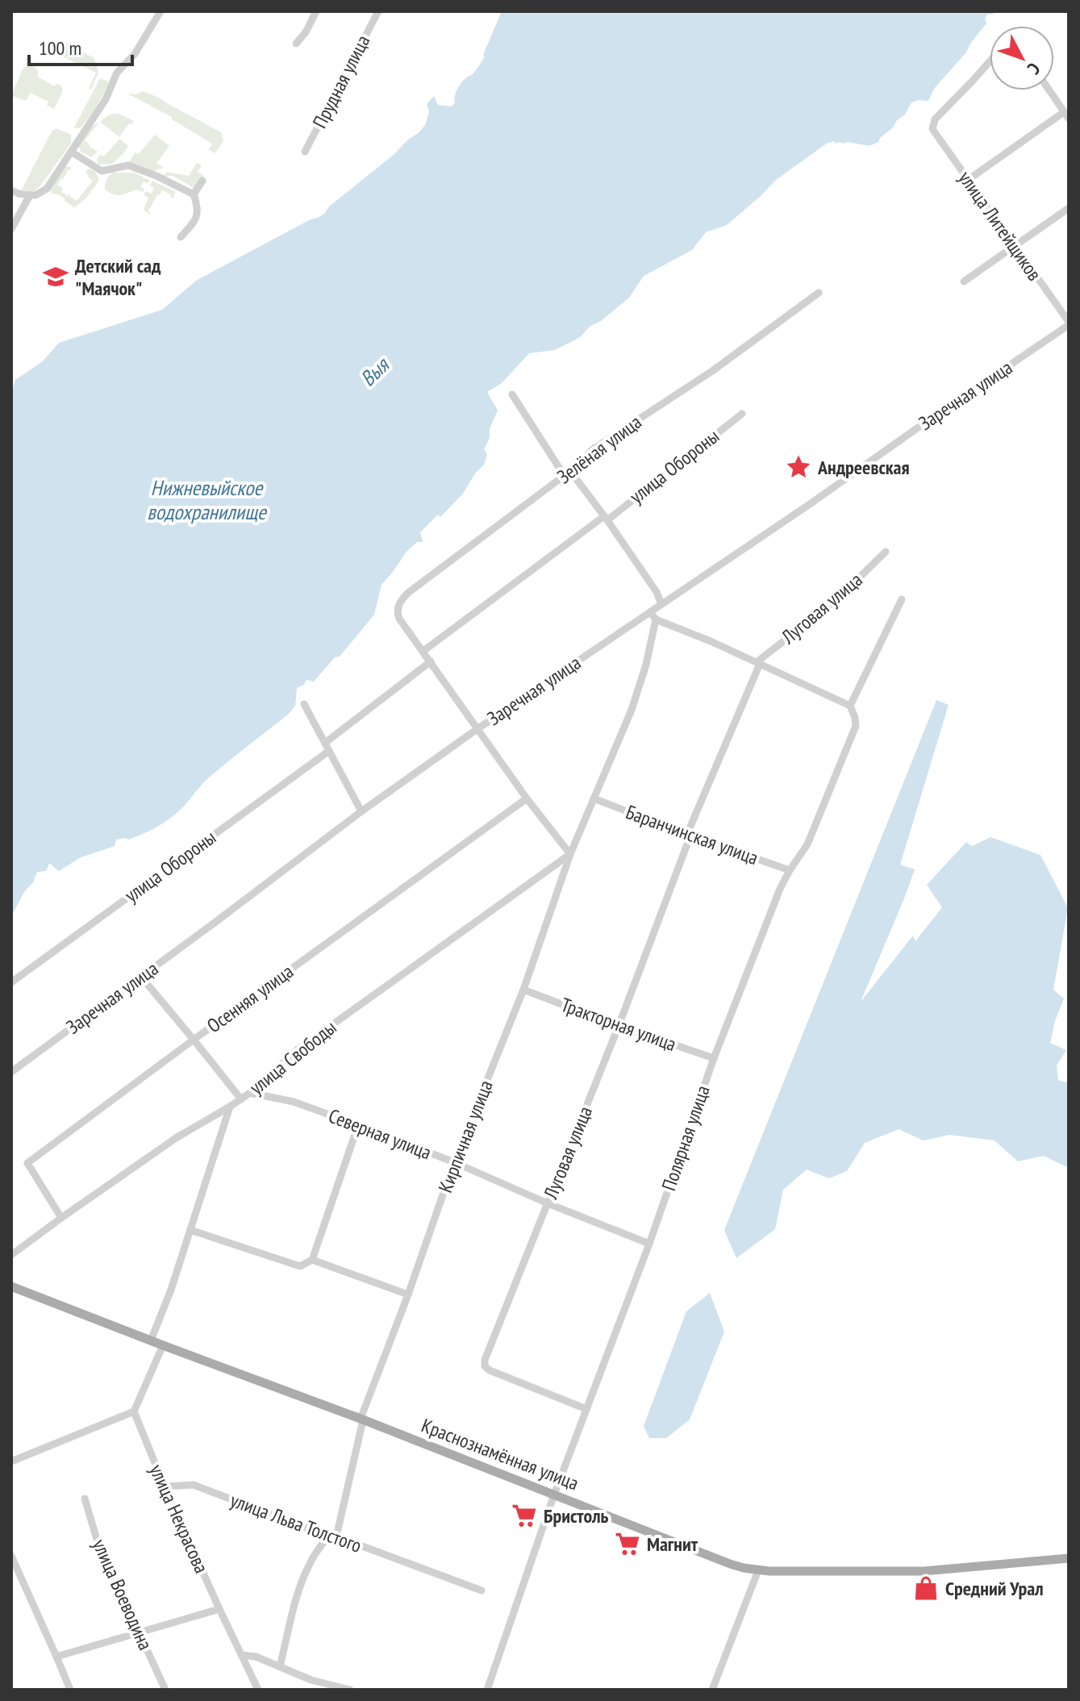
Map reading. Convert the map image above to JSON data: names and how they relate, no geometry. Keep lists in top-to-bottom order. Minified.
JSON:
{"streets":{"main road":["Краснознамённая улица"],"street":["Прудная улица","улица Литейщиков","Заречная улица","Зелёная улица","улица Обороны","Луговая улица","Баранчинская улица","Осенняя улица","Тракторная улица","улица Свободы","Северная улица","Кирпичная улица","Полярная улица","улица Некрасова","улица Льва Толстого","улица Воеводина"]},"crossings":[["улица Литейщиков","Заречная улица"],["Зелёная улица","улица Обороны"],["Луговая улица","Баранчинская улица"],["Луговая улица","Тракторная улица"],["Луговая улица","Северная улица"],["Луговая улица","Полярная улица"],["Баранчинская улица","Кирпичная улица"],["Баранчинская улица","Полярная улица"],["Осенняя улица","улица Свободы"],["Тракторная улица","Кирпичная улица"],["Тракторная улица","Полярная улица"],["улица Свободы","Северная улица"],["улица Свободы","Кирпичная улица"],["Северная улица","Кирпичная улица"],["Северная улица","Полярная улица"],["Кирпичная улица","Краснознамённая улица"],["Кирпичная улица","улица Льва Толстого"],["Полярная улица","Краснознамённая улица"],["улица Некрасова","улица Льва Толстого"]],"water":["Выя","Нижневыйское водохранилище"],"places":{"school or university":["Детский сад \"Маячок\""],"place":["Андреевская"],"supermarket":["Бристоль","Магнит"],"shop":["Средний Урал"]},"scale_bar":"100 m","north":"bottom right"}
